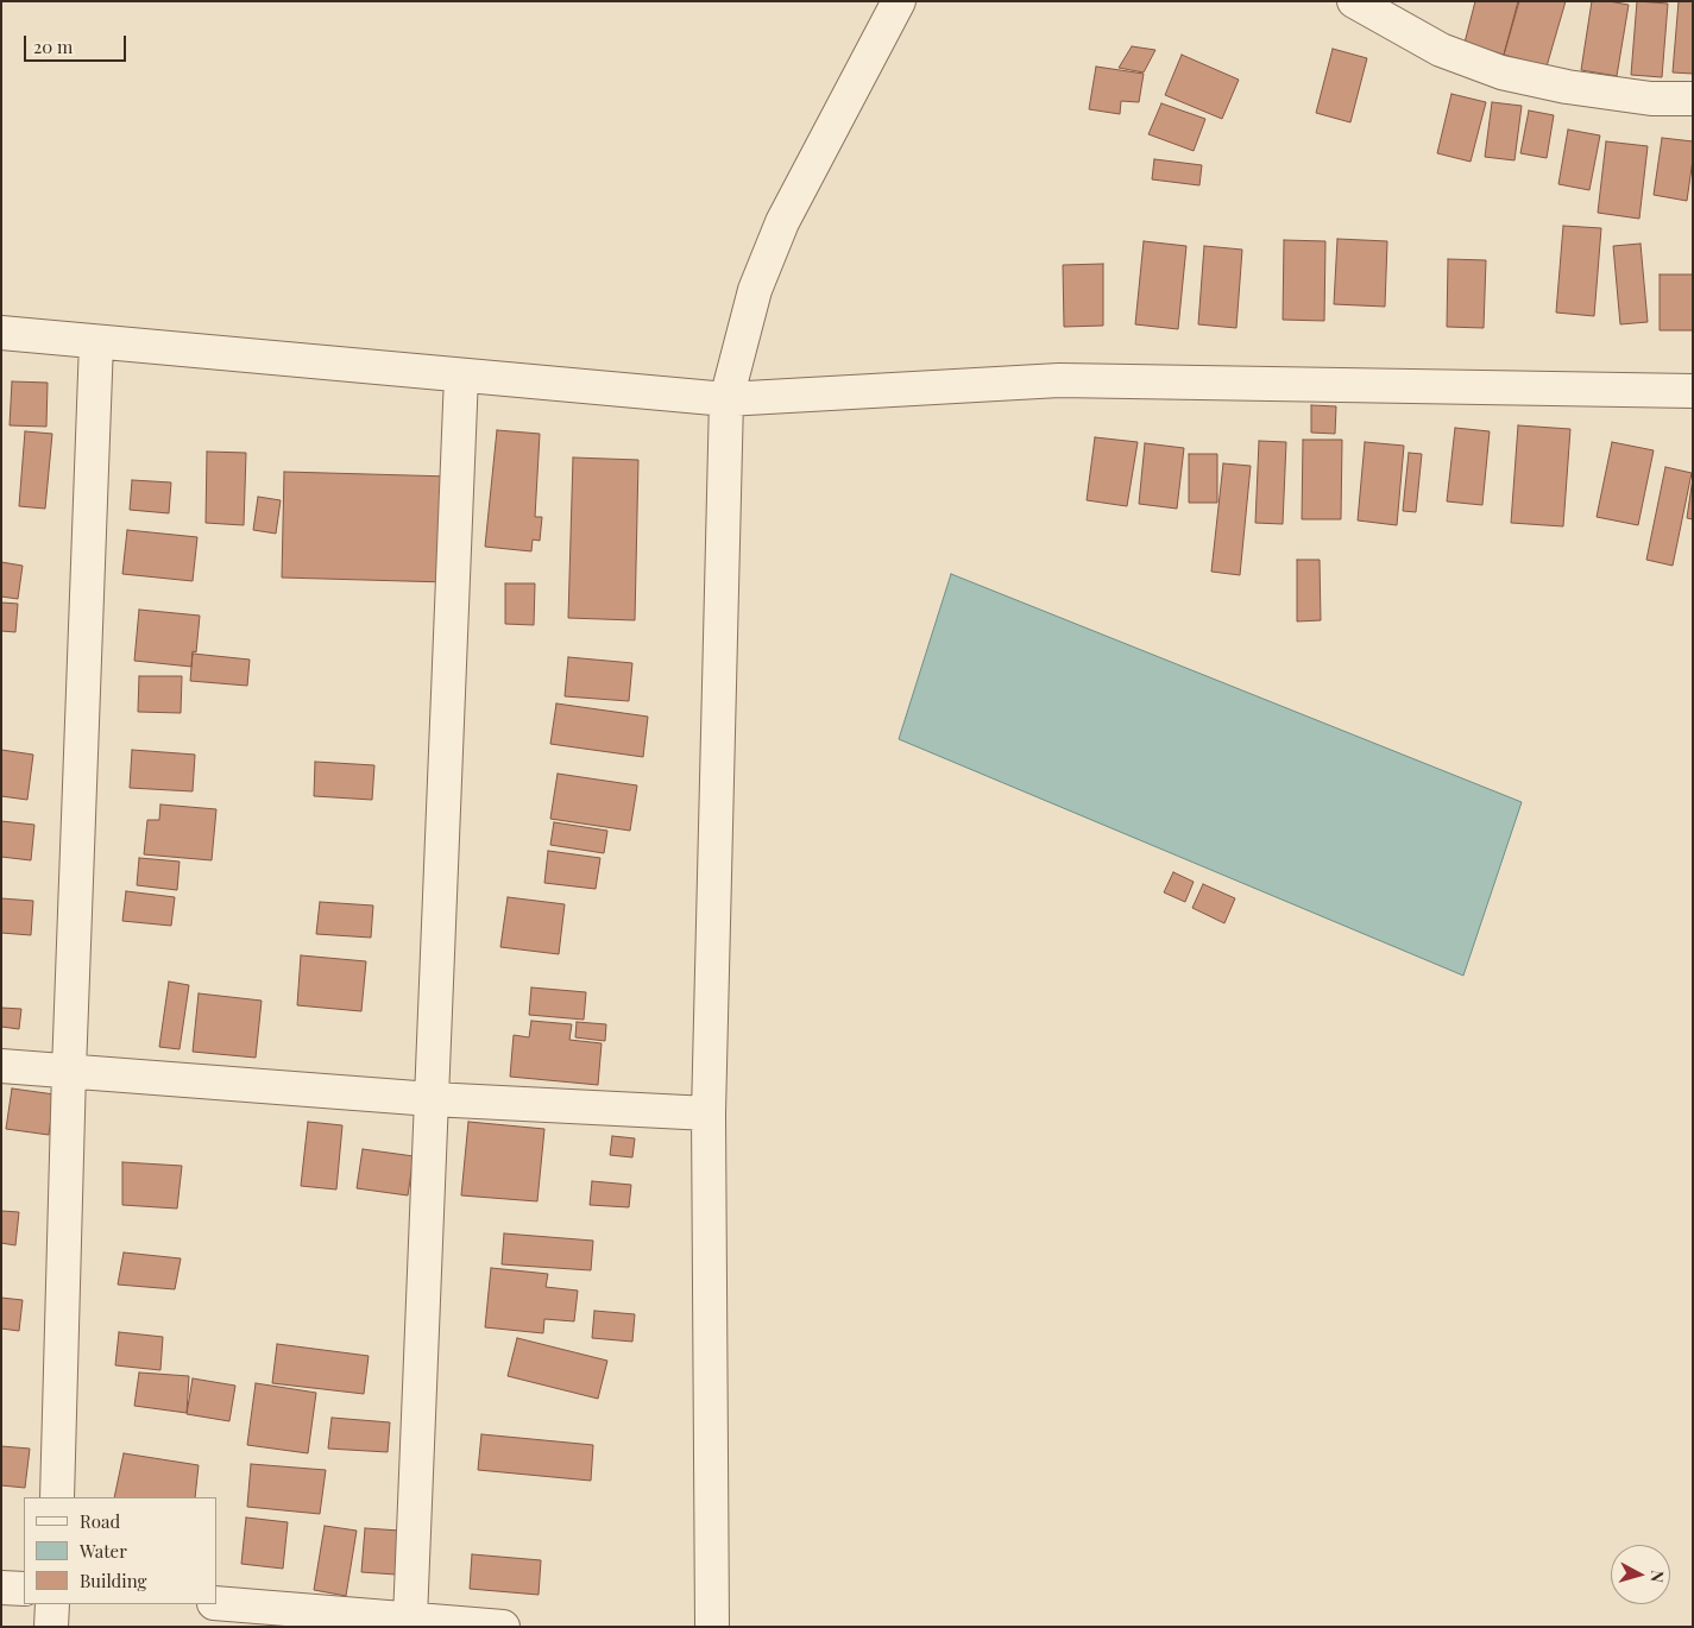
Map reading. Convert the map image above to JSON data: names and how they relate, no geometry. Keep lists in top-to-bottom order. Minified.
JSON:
{"legend":["Road","Water","Building"],"scale_bar":"20 m","north":"right"}
